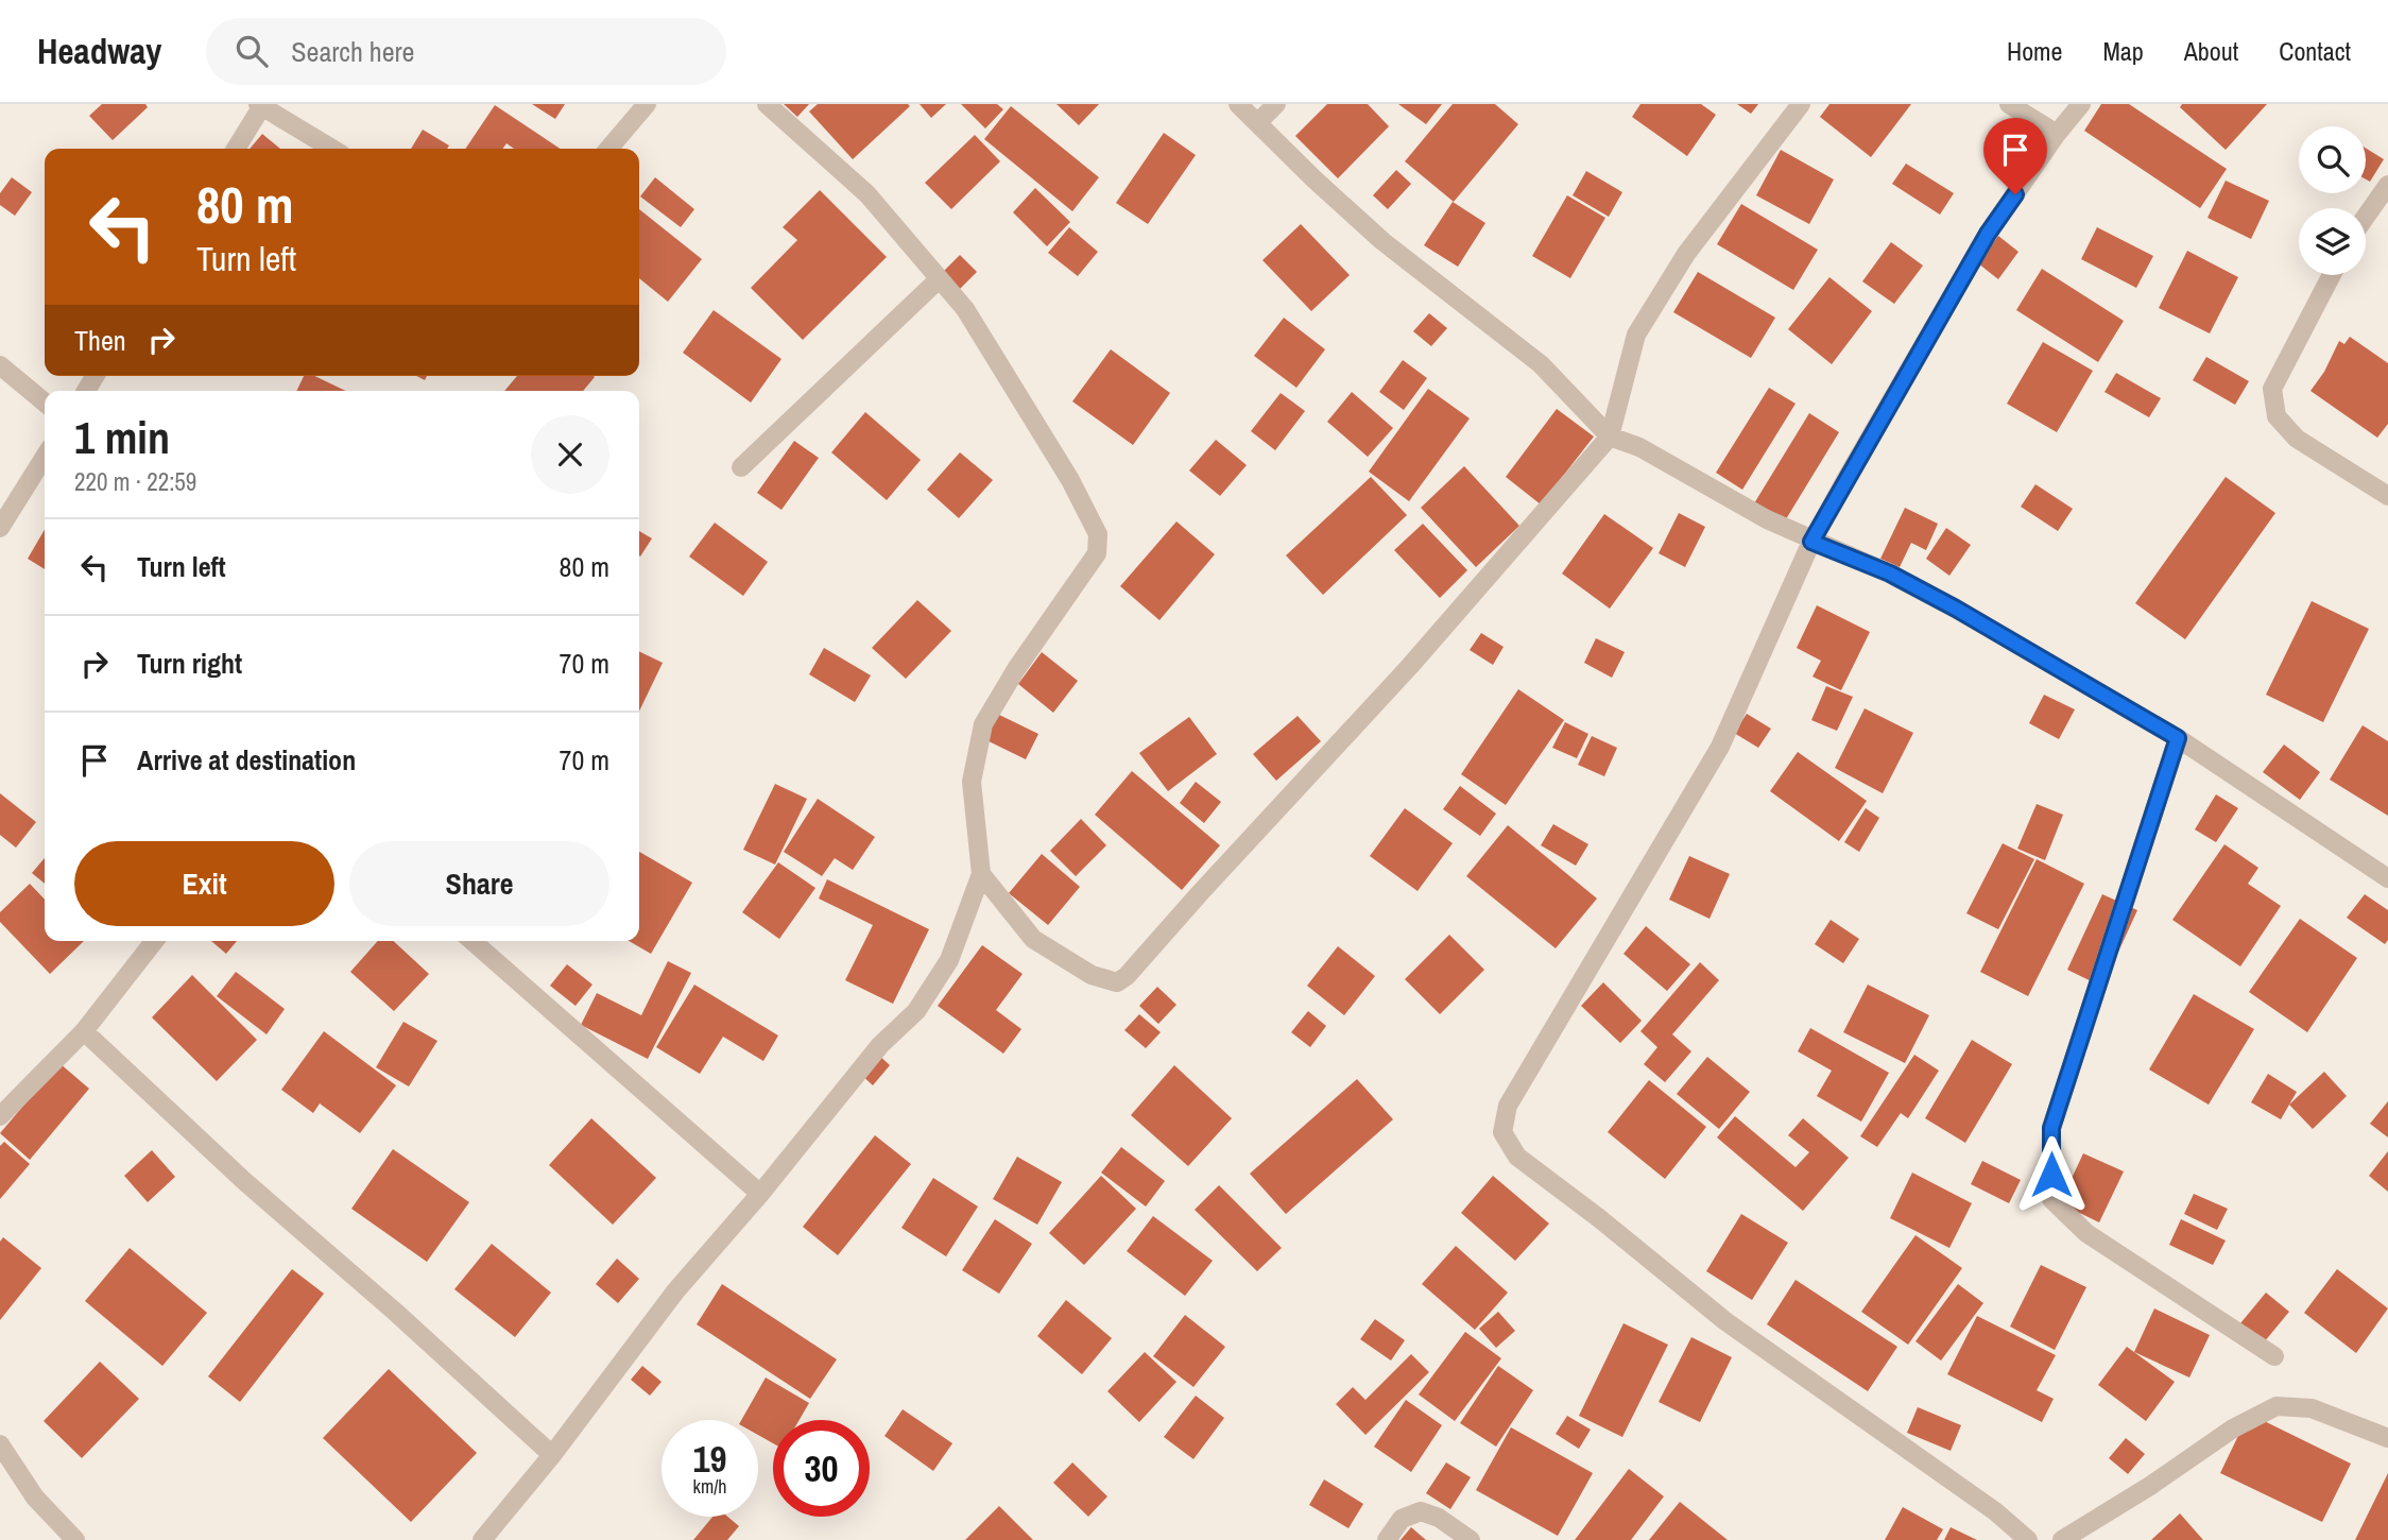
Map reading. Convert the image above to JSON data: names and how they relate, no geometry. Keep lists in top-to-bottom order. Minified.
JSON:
{"page":{"header":"Headway","search":"Search here","nav":["Home","Map","About","Contact"],"turn":["80 m","Turn left"],"then":"Then","heading":["1 min","220 m · 22:59"],"list":[{"name":"Turn left","value":"80 m"},{"name":"Turn right","value":"70 m"},{"name":"Arrive at destination","value":"70 m"}],"buttons":["Exit","Share"],"speed":"19 km/h","limit":"30"}}
